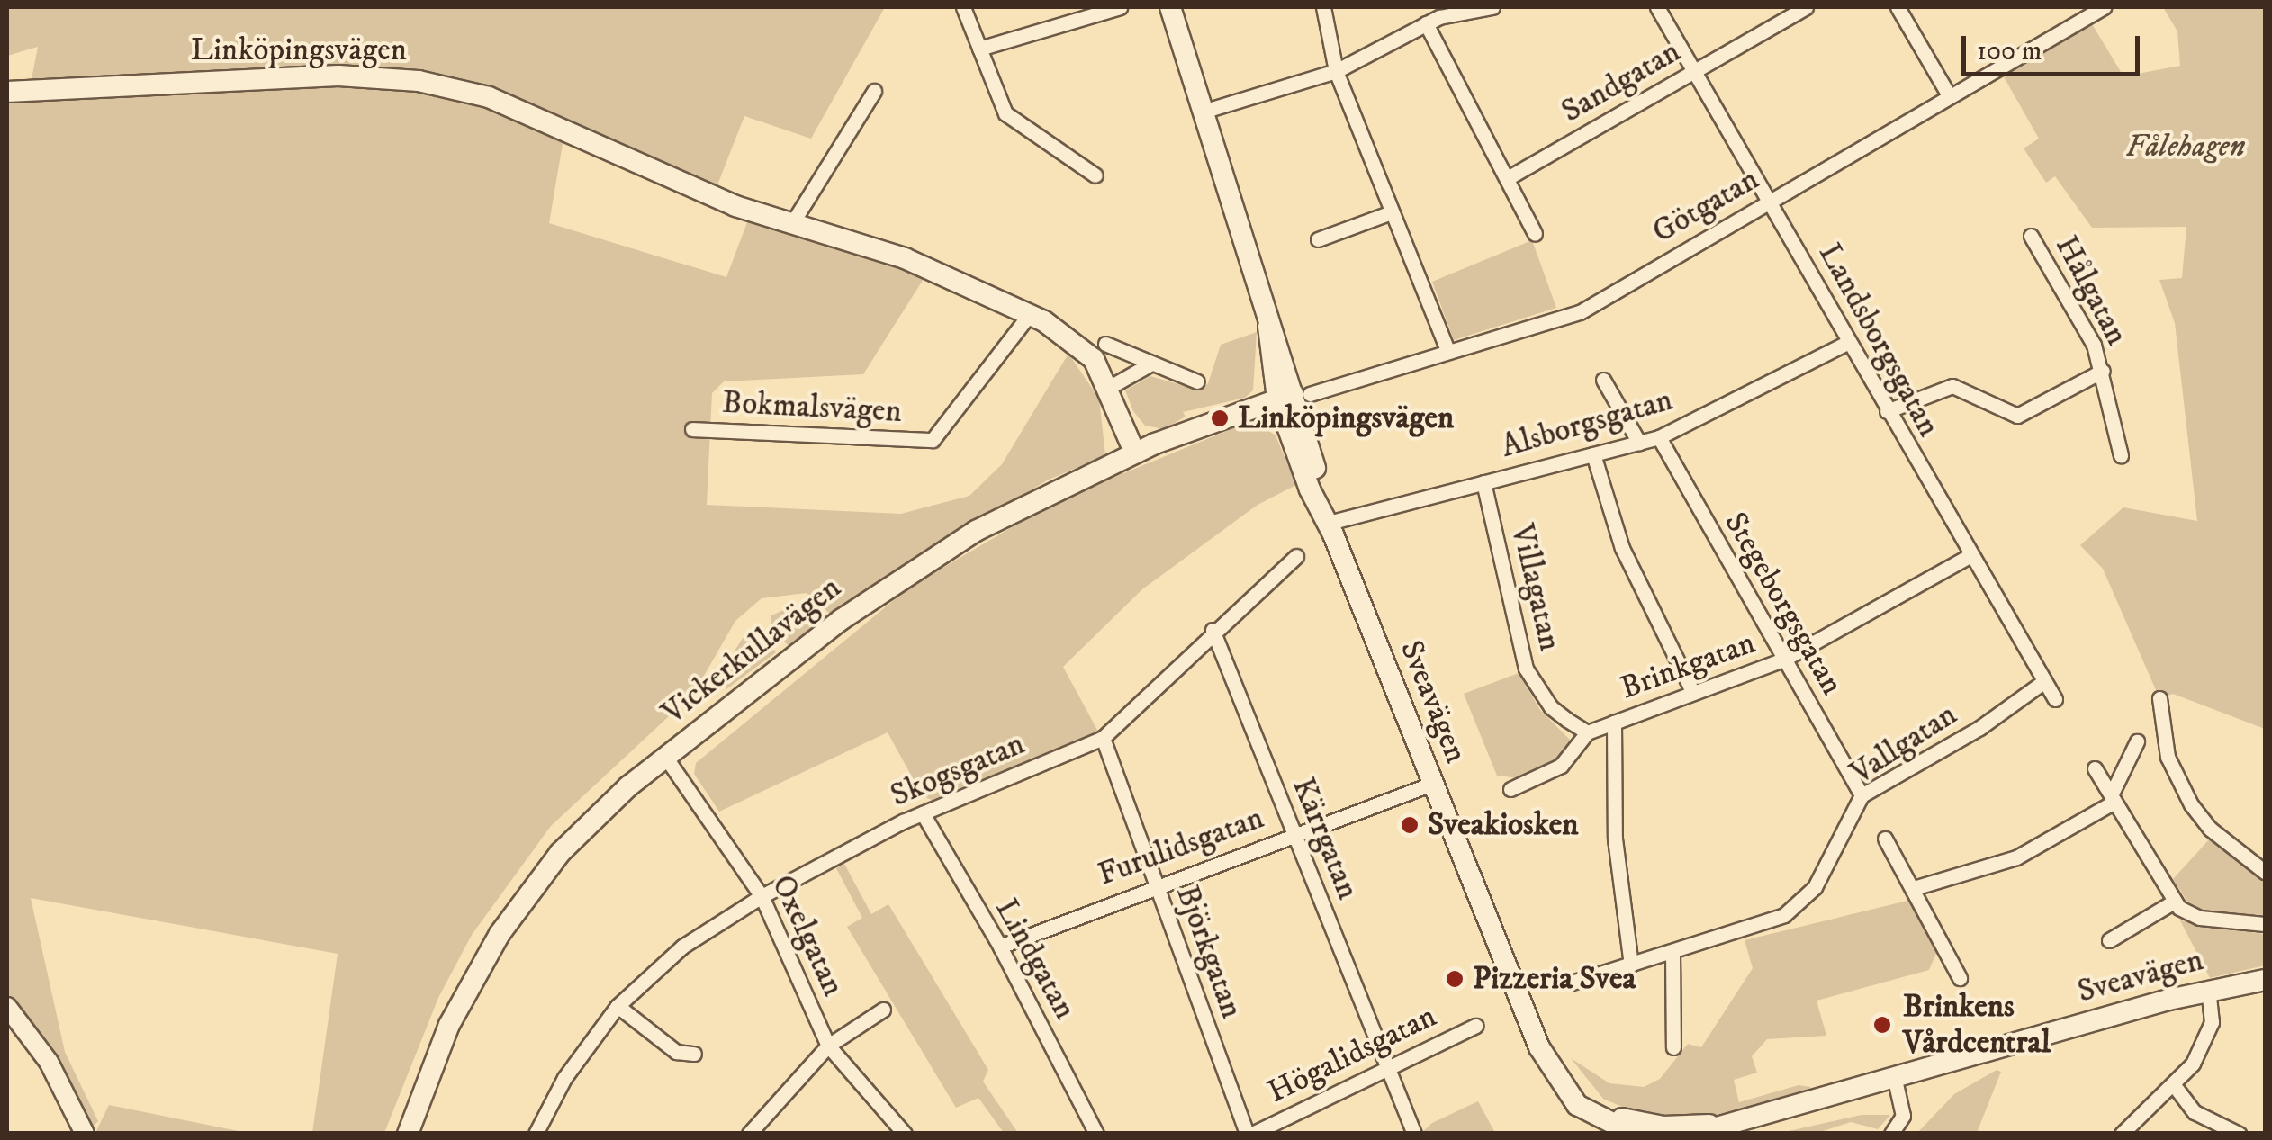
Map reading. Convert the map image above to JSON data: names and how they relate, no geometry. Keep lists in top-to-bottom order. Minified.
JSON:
{"streets":{"main road":["Linköpingsvägen","Vickerkullavägen","Sveavägen"],"street":["Sandgatan","Götgatan","Hålgatan","Landsborgsgatan","Bokmalsvägen","Alsborgsgatan","Villagatan","Stegeborgsgatan","Brinkgatan","Vallgatan","Skogsgatan","Kärrgatan","Furulidsgatan","Oxelgatan","Björkgatan","Lindgatan","Högalidsgatan"]},"crossings":[["Linköpingsvägen","Bokmalsvägen"],["Linköpingsvägen","Vickerkullavägen"],["Sandgatan","Landsborgsgatan"],["Götgatan","Landsborgsgatan"],["Götgatan","Vickerkullavägen"],["Götgatan","Sveavägen"],["Hålgatan","Landsborgsgatan"],["Landsborgsgatan","Alsborgsgatan"],["Landsborgsgatan","Brinkgatan"],["Landsborgsgatan","Vallgatan"],["Alsborgsgatan","Villagatan"],["Alsborgsgatan","Stegeborgsgatan"],["Alsborgsgatan","Sveavägen"],["Stegeborgsgatan","Brinkgatan"],["Stegeborgsgatan","Vallgatan"],["Vickerkullavägen","Sveavägen"],["Vickerkullavägen","Oxelgatan"],["Sveavägen","Furulidsgatan"],["Skogsgatan","Kärrgatan"],["Skogsgatan","Oxelgatan"],["Skogsgatan","Björkgatan"],["Skogsgatan","Lindgatan"],["Kärrgatan","Furulidsgatan"],["Kärrgatan","Högalidsgatan"],["Furulidsgatan","Björkgatan"],["Furulidsgatan","Lindgatan"],["Björkgatan","Högalidsgatan"]],"parks":["Fålehagen"],"places":["Linköpingsvägen","Sveakiosken","Pizzeria Svea","Brinkens Vårdcentral"],"scale_bar":"100 m"}
